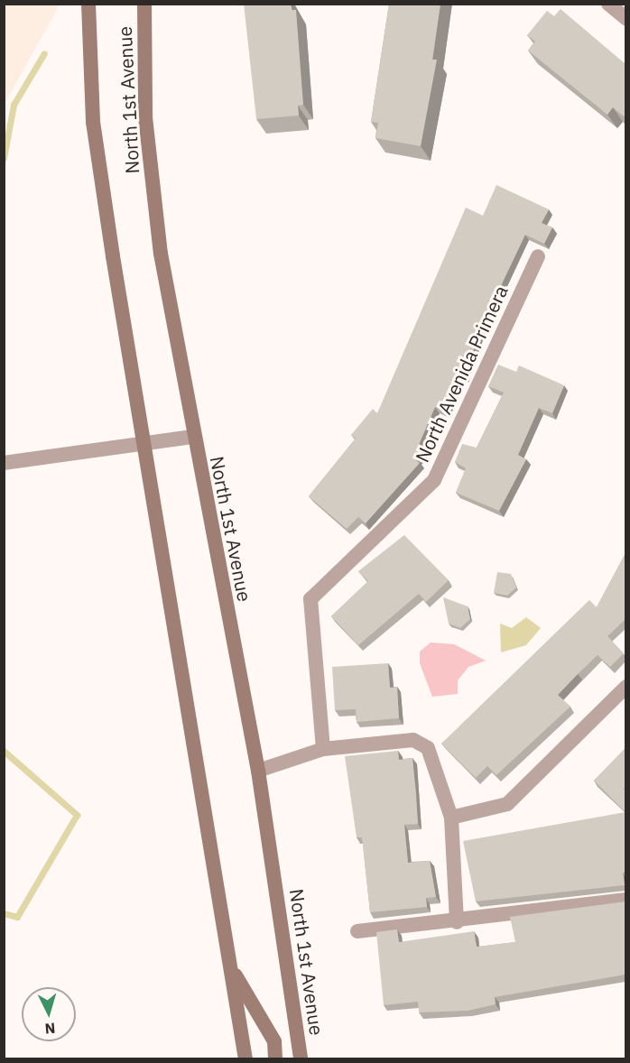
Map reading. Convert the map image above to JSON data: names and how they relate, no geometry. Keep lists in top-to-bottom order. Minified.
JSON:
{"streets":{"main road":["North 1st Avenue"],"street":["North Avenida Primera"]},"north":"bottom"}
